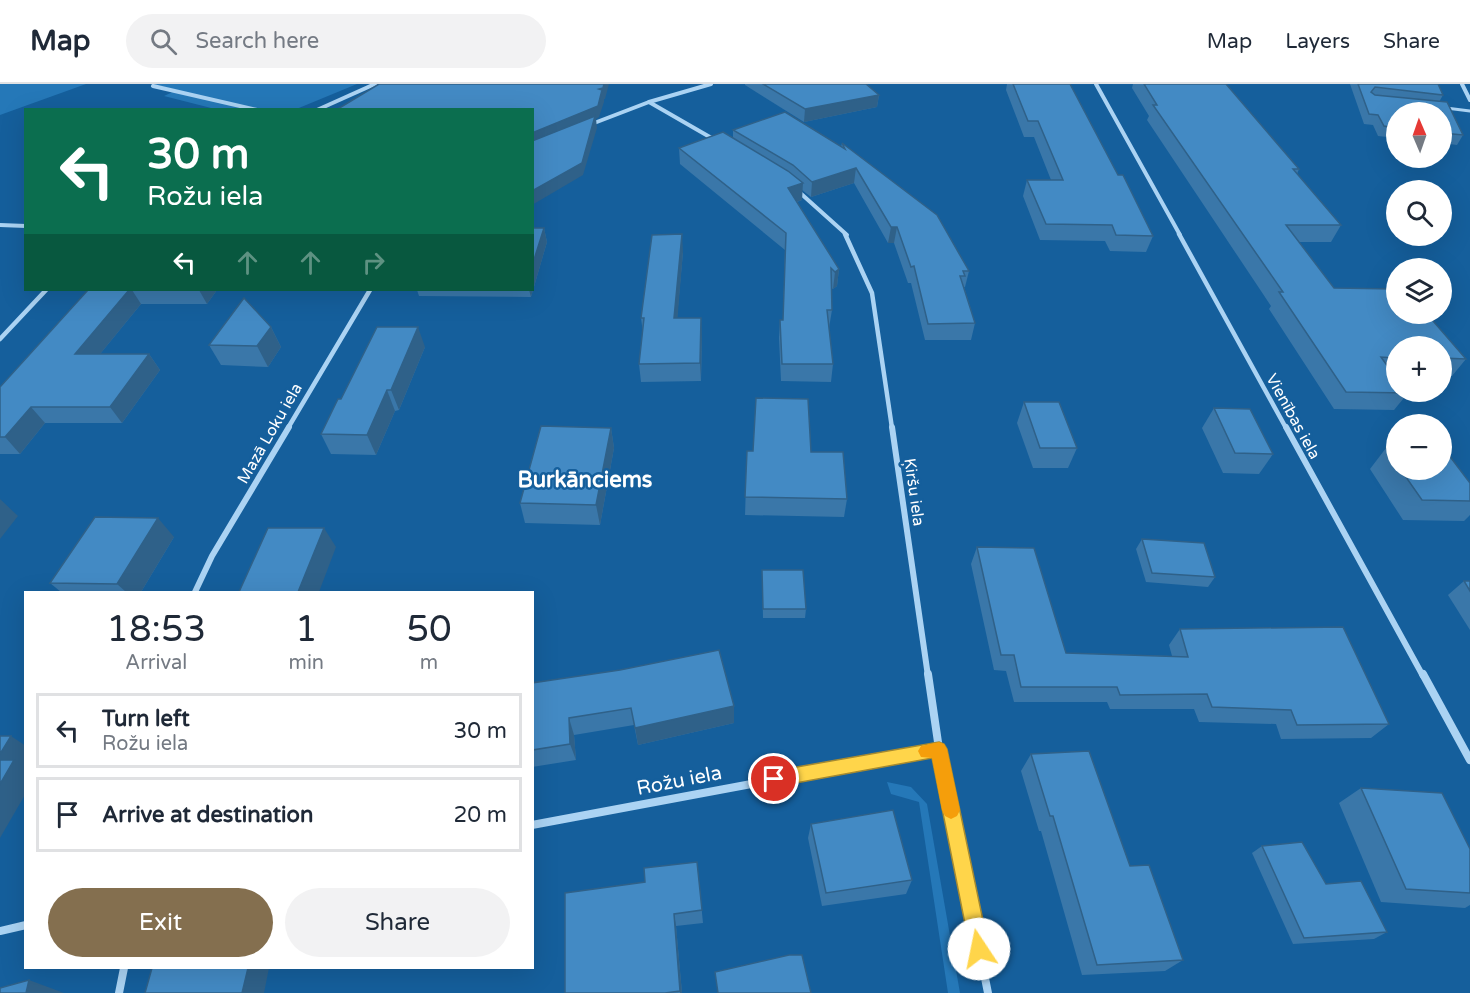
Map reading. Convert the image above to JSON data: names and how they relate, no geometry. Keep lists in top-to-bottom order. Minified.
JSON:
{"streets":{"street":["Vienības iela","Mazā Loku iela","Ķiršu iela","Rožu iela"]},"crossings":[["Ķiršu iela","Rožu iela"]],"districts":["Burkānciems"],"north":"top","page":{"header":"Map","search":"Search here","nav":["Map","Layers","Share"],"map_buttons":["+","−"],"turn":["30 m","Rožu iela"],"eta":["18:53","Arrival","1","min","50","m"],"list":[{"name":"Turn left","note":"Rožu iela","value":"30 m"},{"name":"Arrive at destination","value":"20 m"}],"buttons":["Exit","Share"]}}
